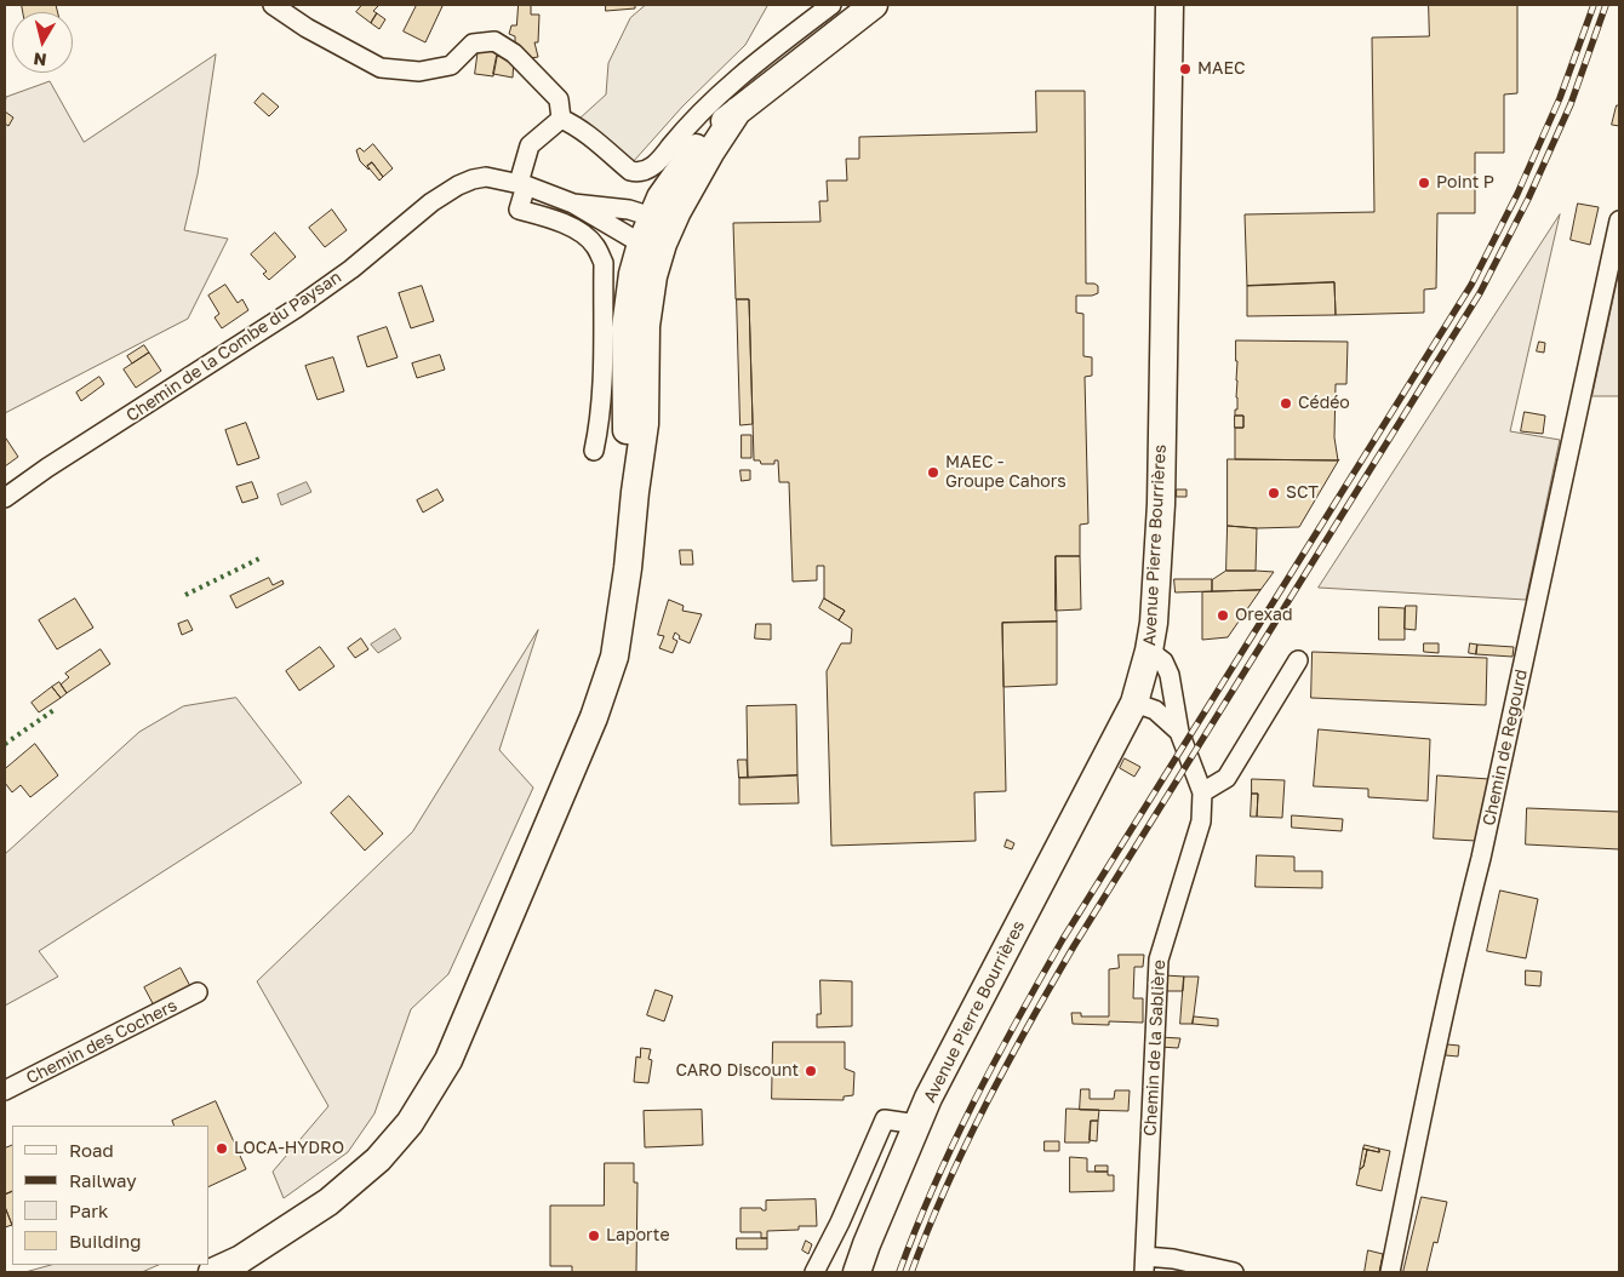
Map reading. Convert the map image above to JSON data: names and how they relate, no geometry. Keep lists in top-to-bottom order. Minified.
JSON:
{"streets":{"main road":["Avenue Pierre Bourrières"],"street":["Chemin de la Combe du Paysan","Chemin de Regourd","Chemin des Cochers","Chemin de la Sablière"]},"crossings":[["Avenue Pierre Bourrières","Chemin de la Sablière"]],"places":["MAEC","Point P","Cédéo","MAEC - Groupe Cahors","SCT","Orexad","CARO Discount","LOCA-HYDRO","Laporte"],"legend":["Road","Railway","Park","Building"],"north":"bottom"}
